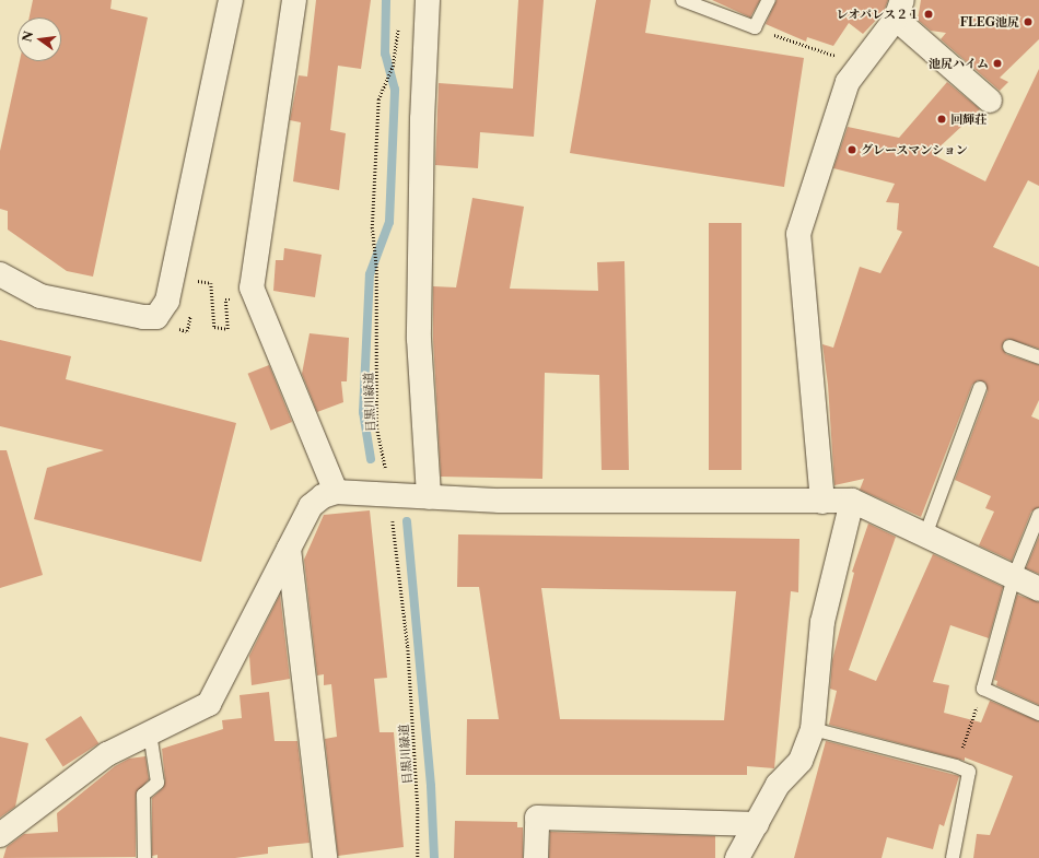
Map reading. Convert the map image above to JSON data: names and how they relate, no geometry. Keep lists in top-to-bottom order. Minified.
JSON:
{"streets":{"path":["目黒川緑道"]},"places":["レオパレス２１","FLEG池尻","池尻ハイム","回輝荘","グレースマンション"],"north":"left"}
